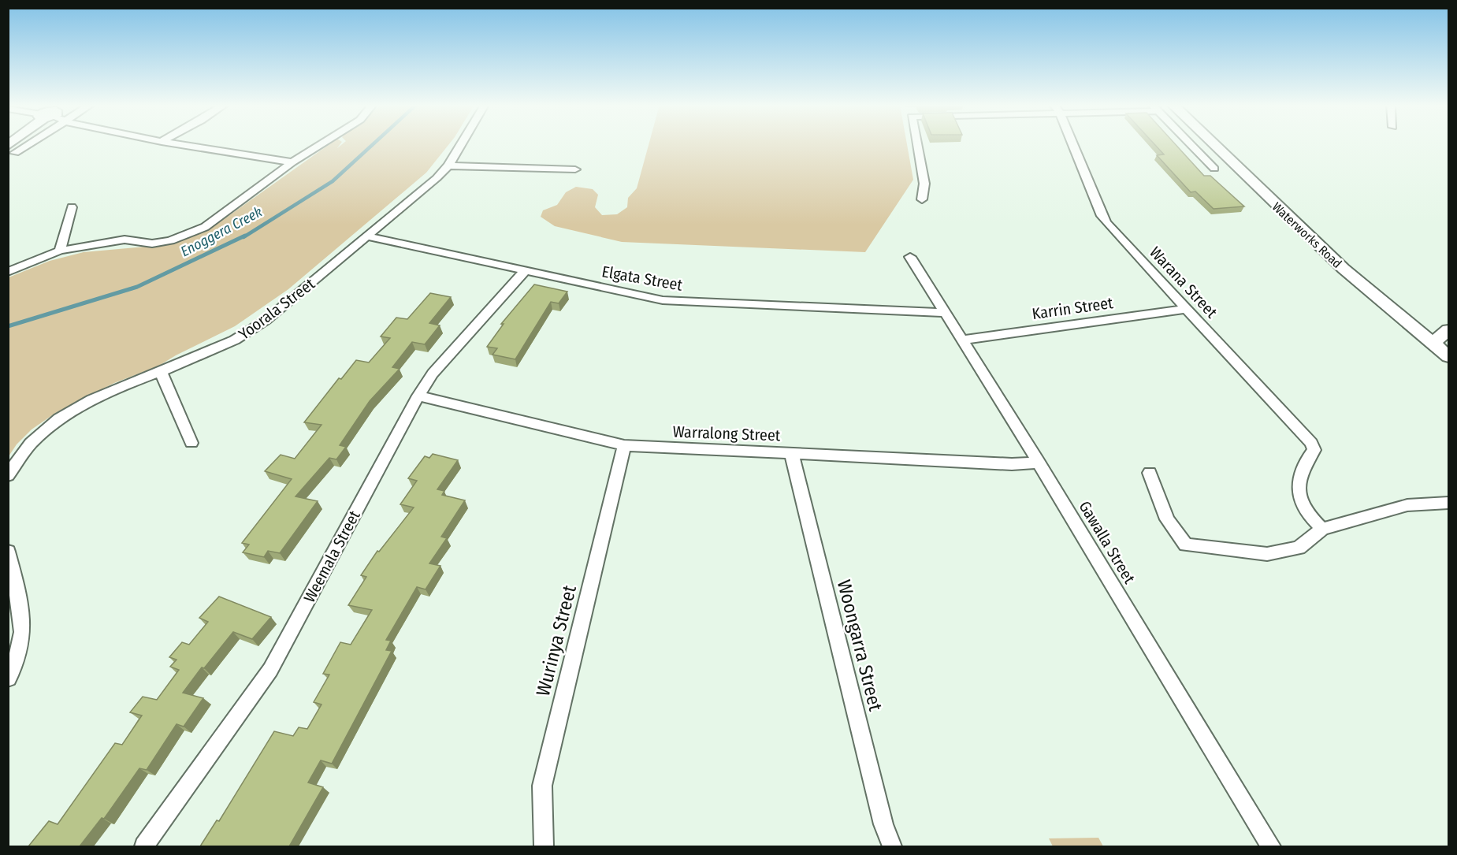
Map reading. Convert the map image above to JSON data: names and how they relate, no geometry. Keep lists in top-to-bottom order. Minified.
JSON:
{"streets":{"main road":["Waterworks Road"],"street":["Elgata Street","Warana Street","Karrin Street","Yoorala Street","Warralong Street","Gawalla Street","Weemala Street","Wurinya Street","Woongarra Street"]},"crossings":[["Elgata Street","Yoorala Street"],["Elgata Street","Gawalla Street"],["Elgata Street","Weemala Street"],["Warana Street","Karrin Street"],["Karrin Street","Gawalla Street"],["Warralong Street","Gawalla Street"],["Warralong Street","Weemala Street"],["Warralong Street","Wurinya Street"],["Warralong Street","Woongarra Street"]],"water":["Enoggera Creek"]}
